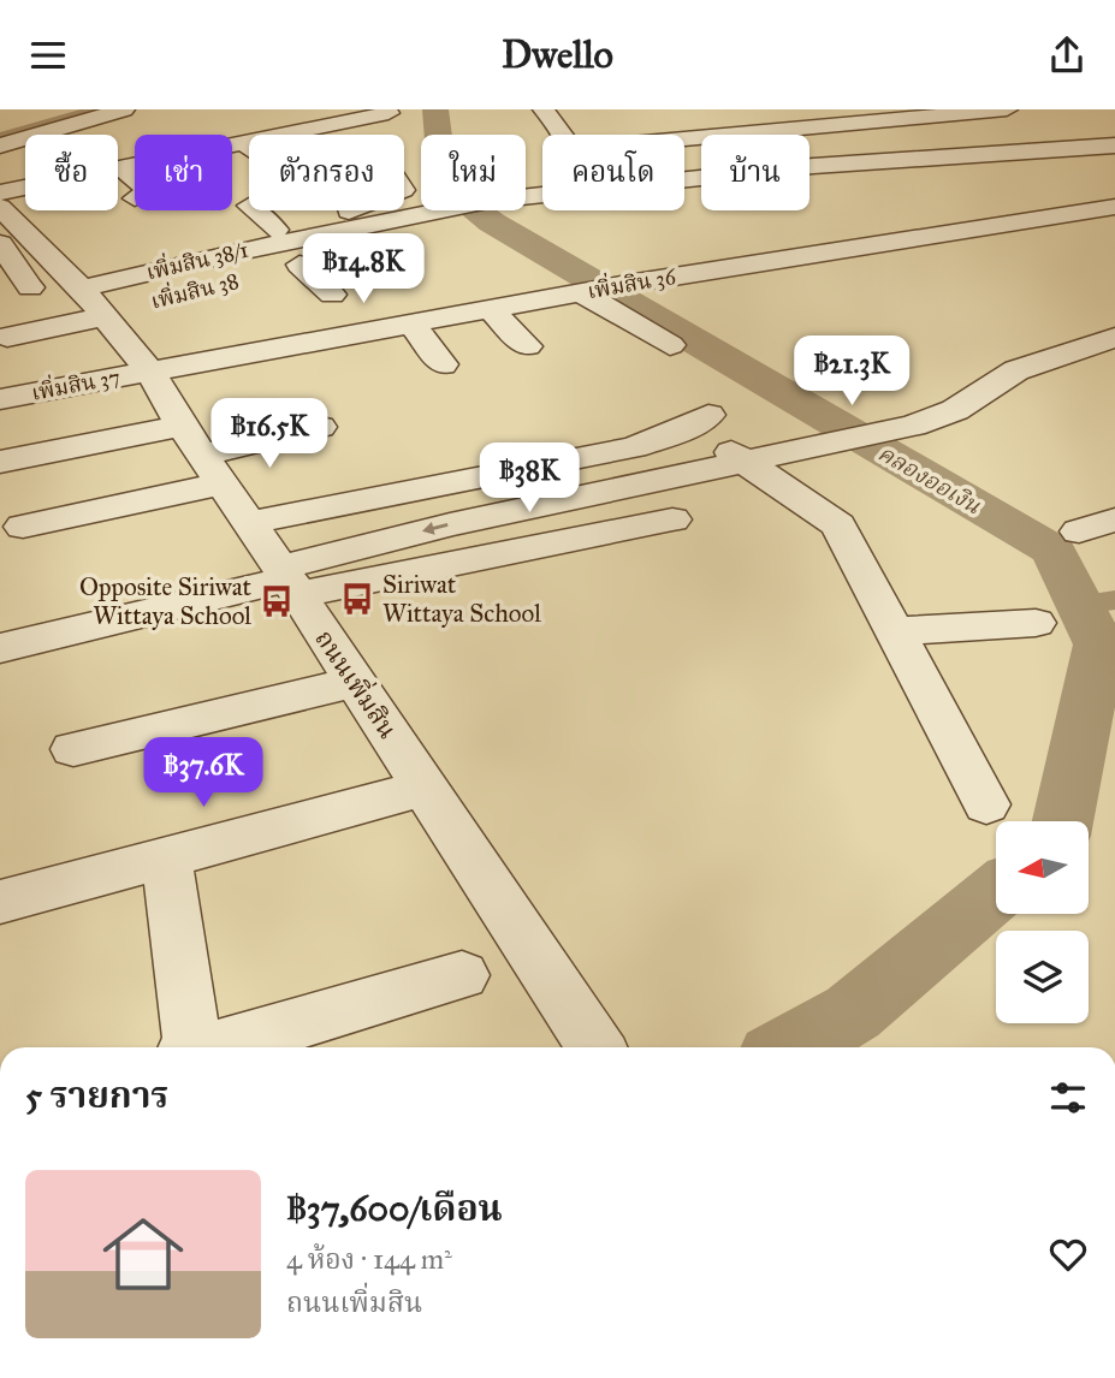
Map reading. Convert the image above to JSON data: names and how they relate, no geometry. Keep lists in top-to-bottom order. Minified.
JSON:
{"streets":{"street":["เพิ่มสิน 38/1","เพิ่มสิน 36","เพิ่มสิน 38","เพิ่มสิน 37","ถนนเพิ่มสิน"]},"crossings":[["เพิ่มสิน 38/1","เพิ่มสิน 38"],["เพิ่มสิน 38/1","ถนนเพิ่มสิน"],["เพิ่มสิน 36","เพิ่มสิน 37"],["เพิ่มสิน 36","ถนนเพิ่มสิน"],["เพิ่มสิน 37","ถนนเพิ่มสิน"]],"water":["คลองออเงิน"],"places":{"bus stop":["Siriwat Wittaya School","Opposite Siriwat Wittaya School"]},"north":"left","page":{"header":"Dwello","chip":["ซื้อ","เช่า","ตัวกรอง","ใหม่","คอนโด","บ้าน"],"price":["฿14.8K","฿21.3K","฿16.5K","฿38K","฿37.6K"],"heading":"5 รายการ","list":[{"name":"฿37,600/เดือน","note":"4 ห้อง · 144 m² · ถนนเพิ่มสิน"}]}}
